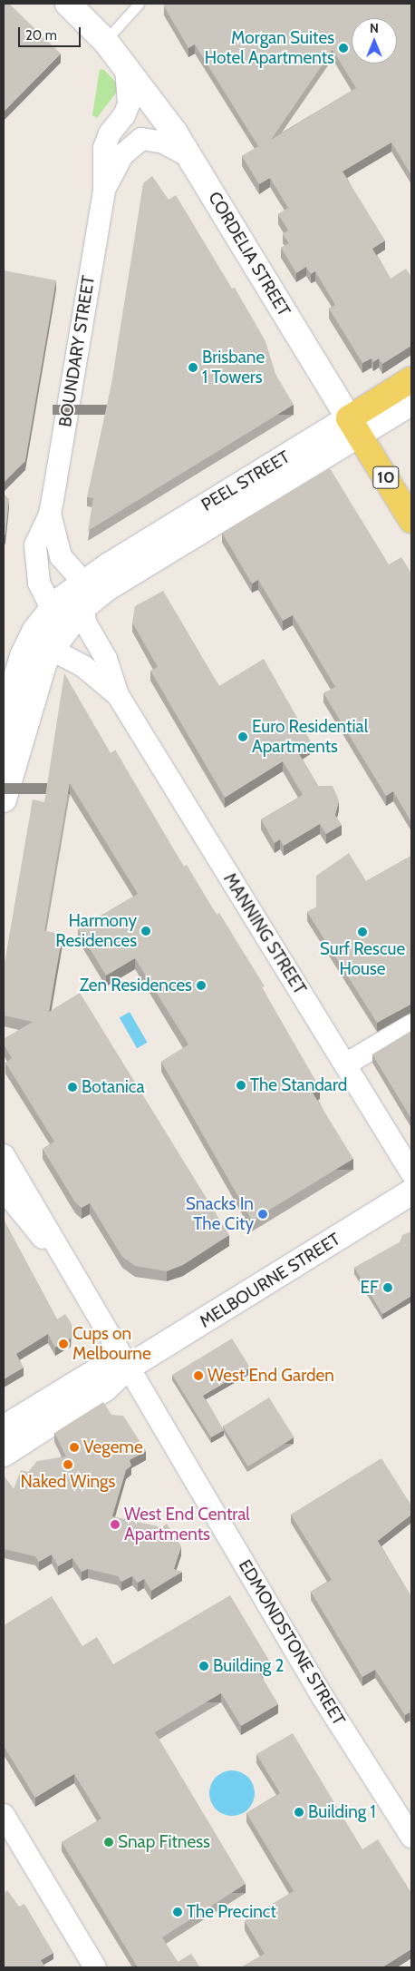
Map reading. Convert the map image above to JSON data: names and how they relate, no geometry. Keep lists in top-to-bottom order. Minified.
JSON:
{"streets":{"main road":["CORDELIA STREET","10","PEEL STREET","MELBOURNE STREET"],"street":["BOUNDARY STREET","MANNING STREET","EDMONDSTONE STREET"]},"crossings":[["CORDELIA STREET","BOUNDARY STREET"],["CORDELIA STREET","PEEL STREET"],["BOUNDARY STREET","PEEL STREET"],["BOUNDARY STREET","MANNING STREET"],["PEEL STREET","MANNING STREET"],["MELBOURNE STREET","EDMONDSTONE STREET"]],"places":["Morgan Suites Hotel Apartments","Brisbane 1 Towers","Euro Residential Apartments","Harmony Residences","Surf Rescue House","Zen Residences","The Standard","Botanica","Snacks In The City","EF","Cups on Melbourne","West End Garden","Vegeme","Naked Wings","West End Central Apartments","Building 2","Building 1","Snap Fitness","The Precinct"],"scale_bar":"20 m","north":"top"}
